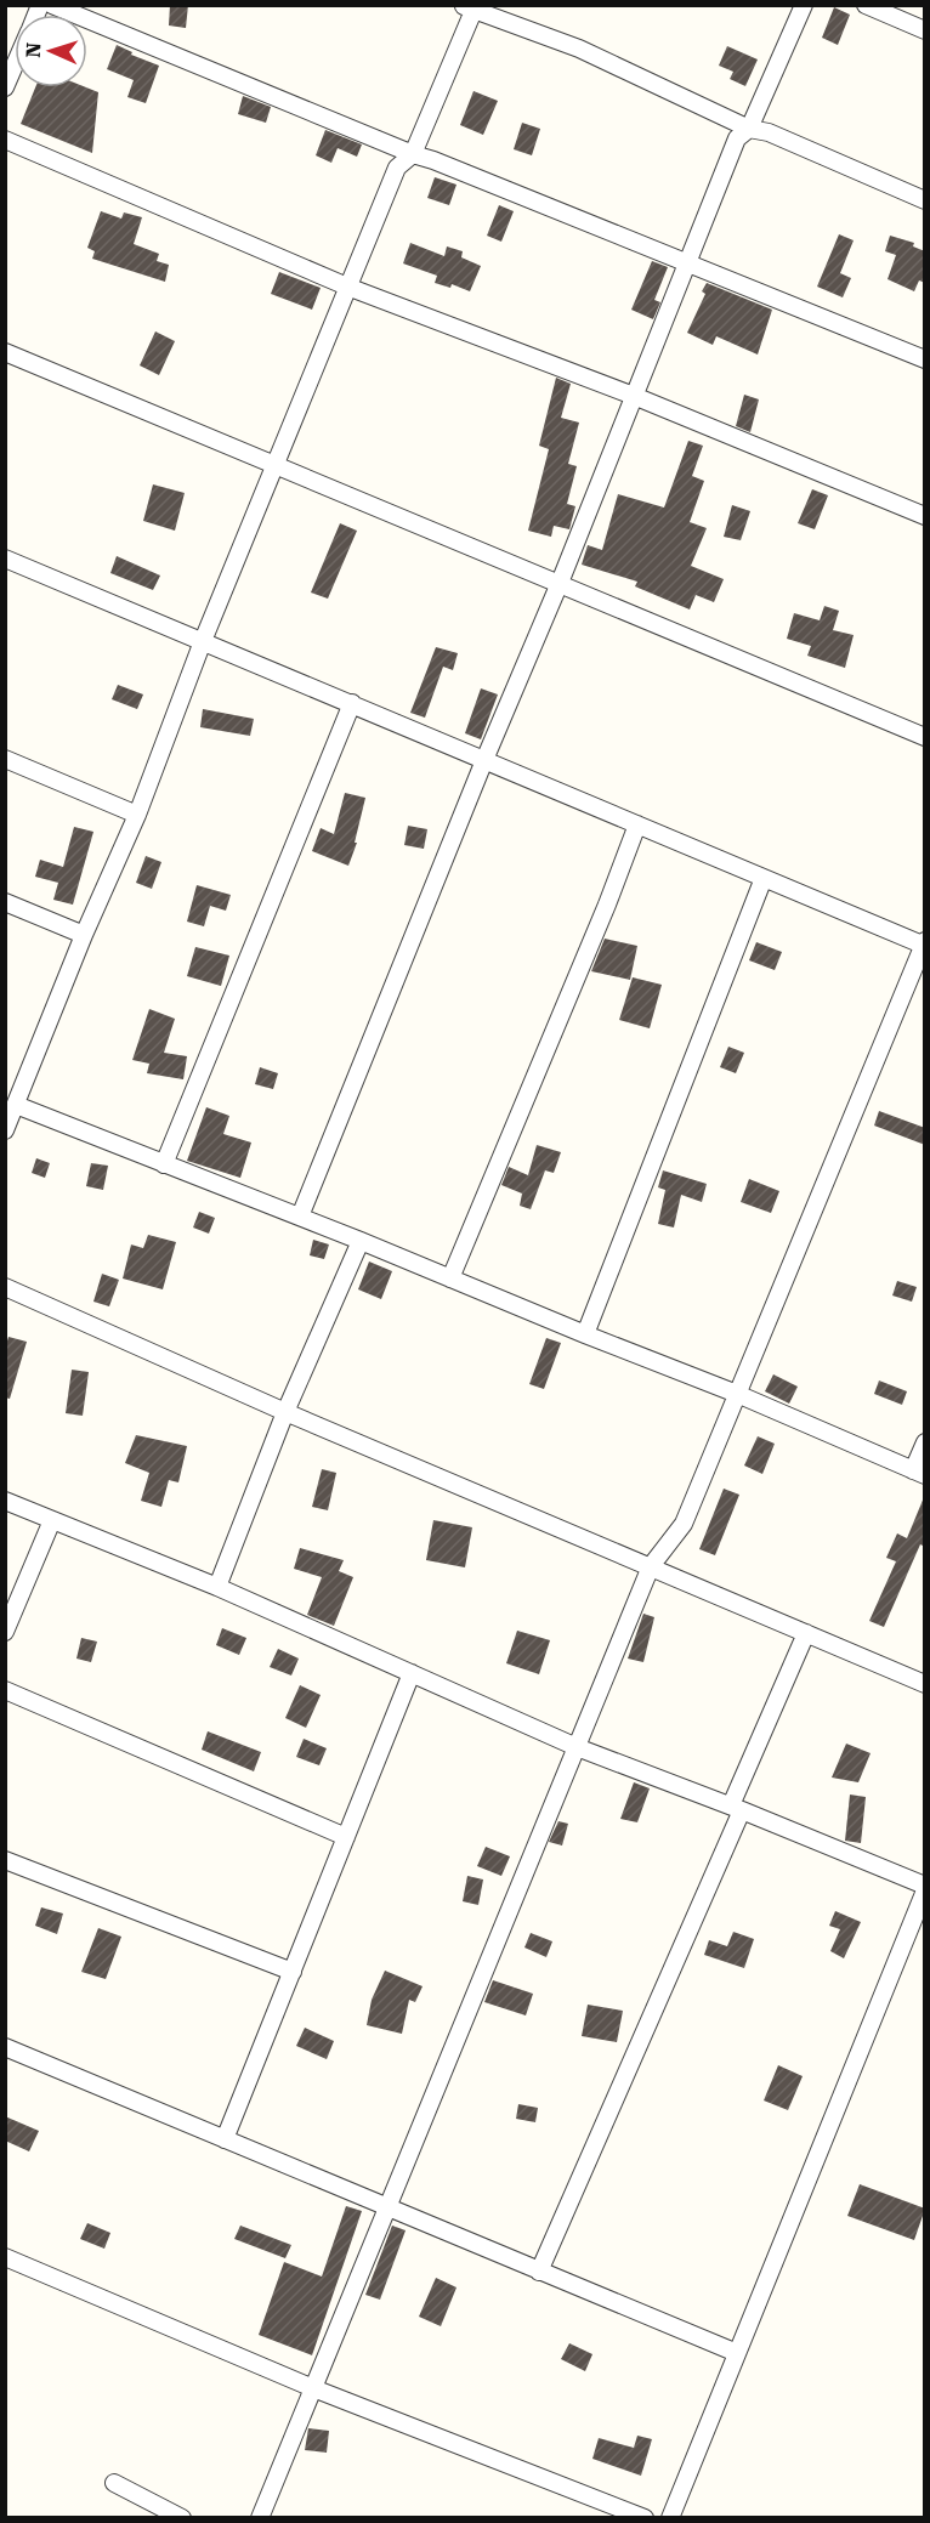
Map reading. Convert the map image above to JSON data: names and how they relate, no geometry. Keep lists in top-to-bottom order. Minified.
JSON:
{"north":"left"}
